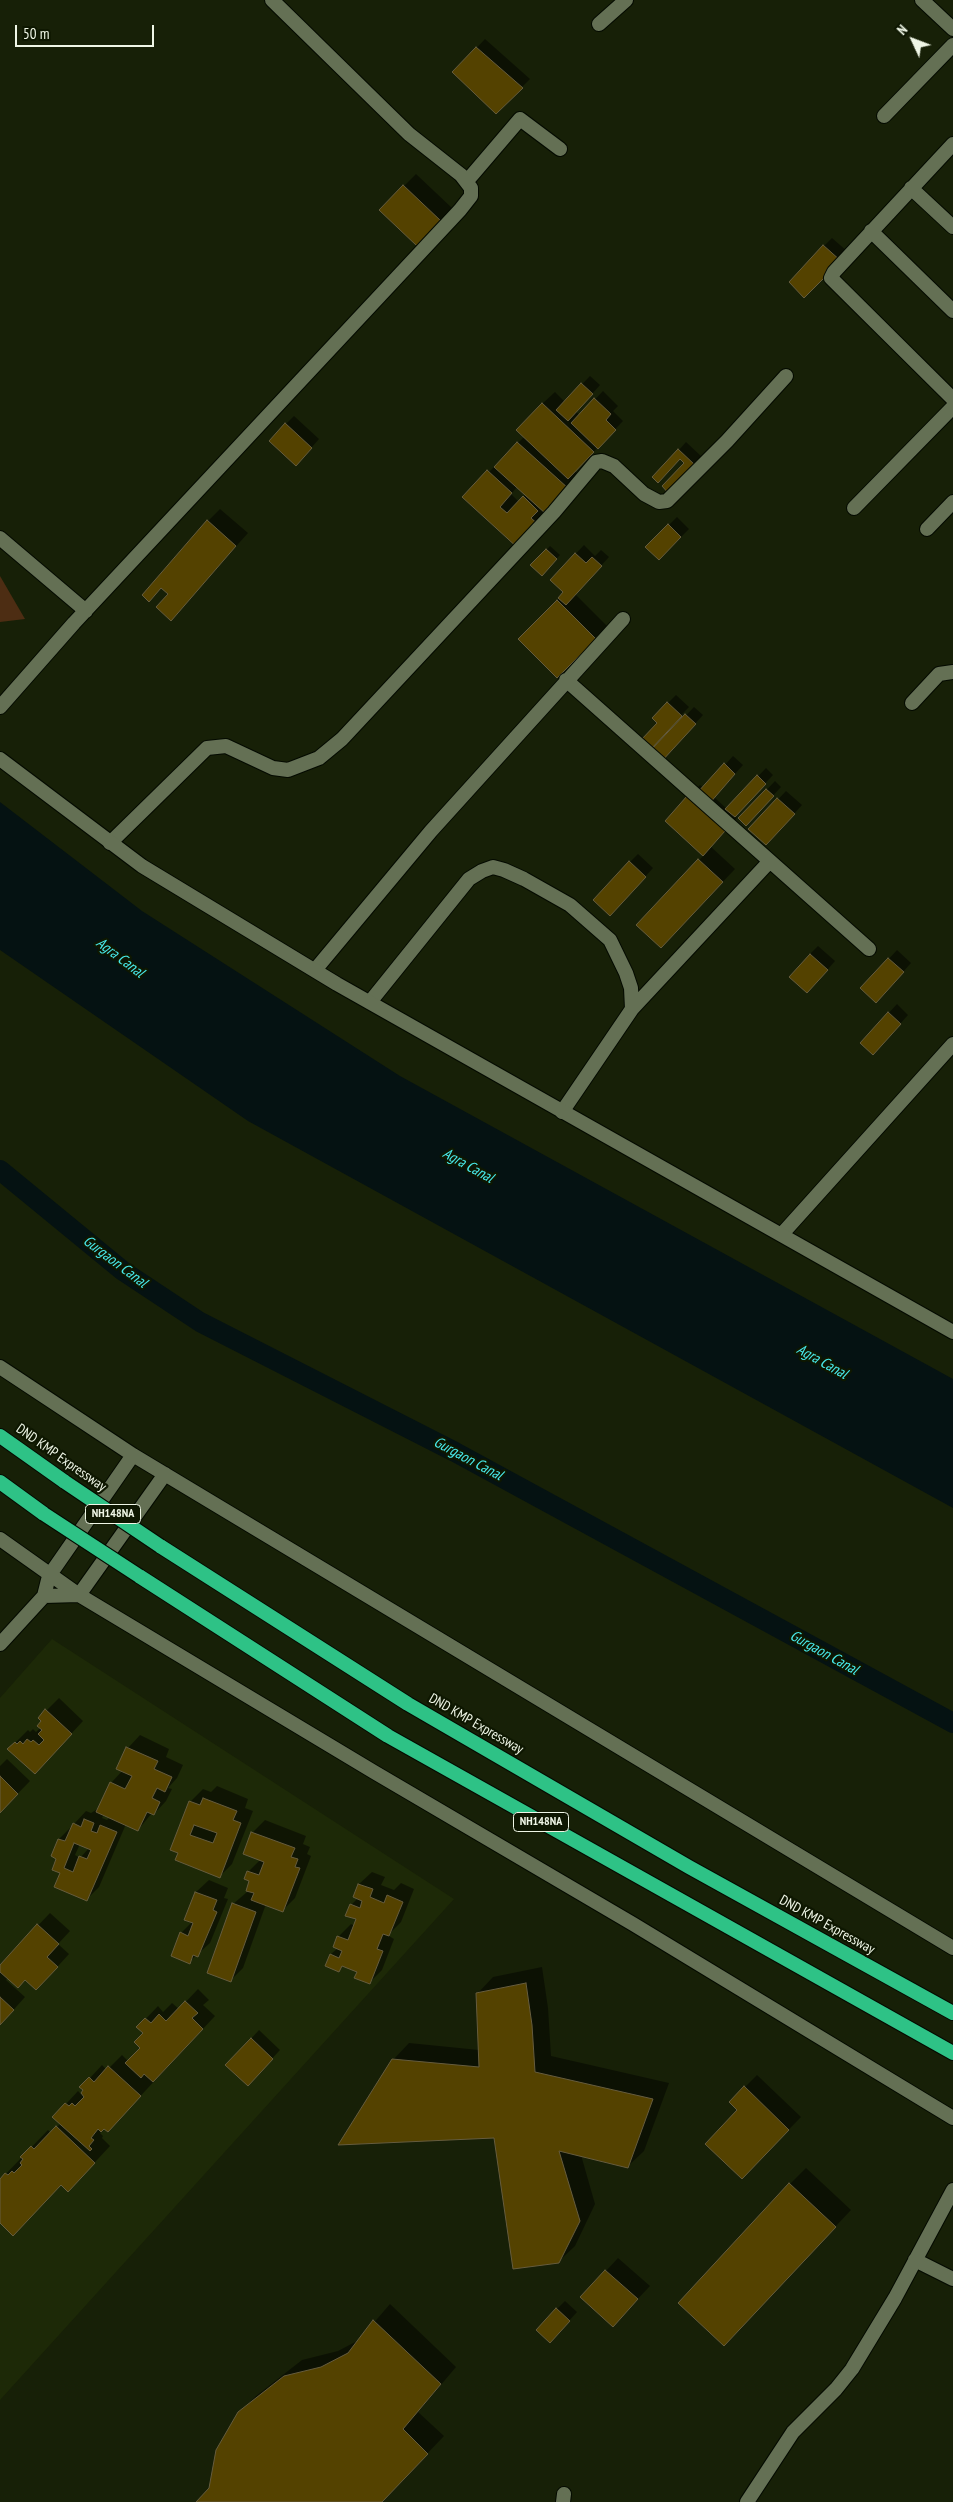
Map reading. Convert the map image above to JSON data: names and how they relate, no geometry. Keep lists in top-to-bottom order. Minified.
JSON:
{"streets":{"highway":["DND KMP Expressway","NH148NA"]},"water":["Agra Canal","Gurgaon Canal"],"scale_bar":"50 m","north":"top left"}
